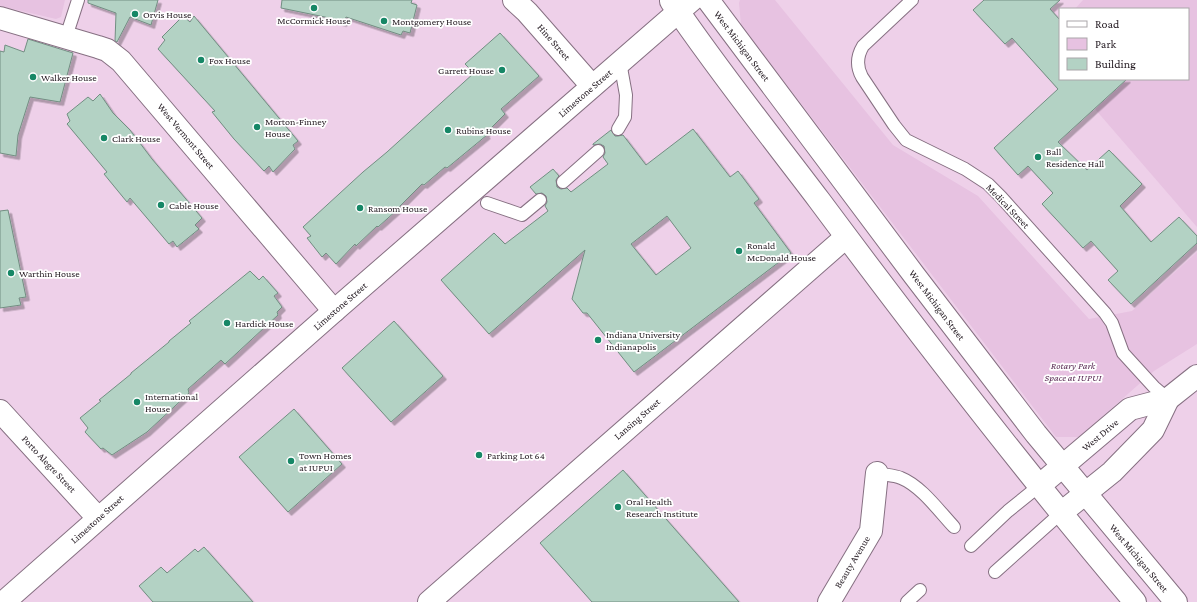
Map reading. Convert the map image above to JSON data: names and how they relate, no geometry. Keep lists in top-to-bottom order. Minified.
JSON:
{"streets":{"street":["Hine Street","West Michigan Street","Limestone Street","West Vermont Street","Lansing Street","West Drive","Porto Alegre Street","Beauty Avenue"],"lane":["Medical Street"]},"crossings":[["Hine Street","Limestone Street"],["West Michigan Street","West Drive"],["Limestone Street","West Vermont Street"],["Limestone Street","Porto Alegre Street"],["Medical Street","West Drive"]],"parks":["Rotary Park Space at IUPUI"],"places":["McCormick House","Orvis House","Montgomery House","Fox House","Garrett House","Walker House","Morton-Finney House","Rubins House","Clark House","Ball Residence Hall","Cable House","Ransom House","Ronald McDonald House","Warthin House","Hardick House","Indiana University Indianapolis","International House","Parking Lot 64","Town Homes at IUPUI","Oral Health Research Institute"],"legend":["Road","Park","Building"]}
